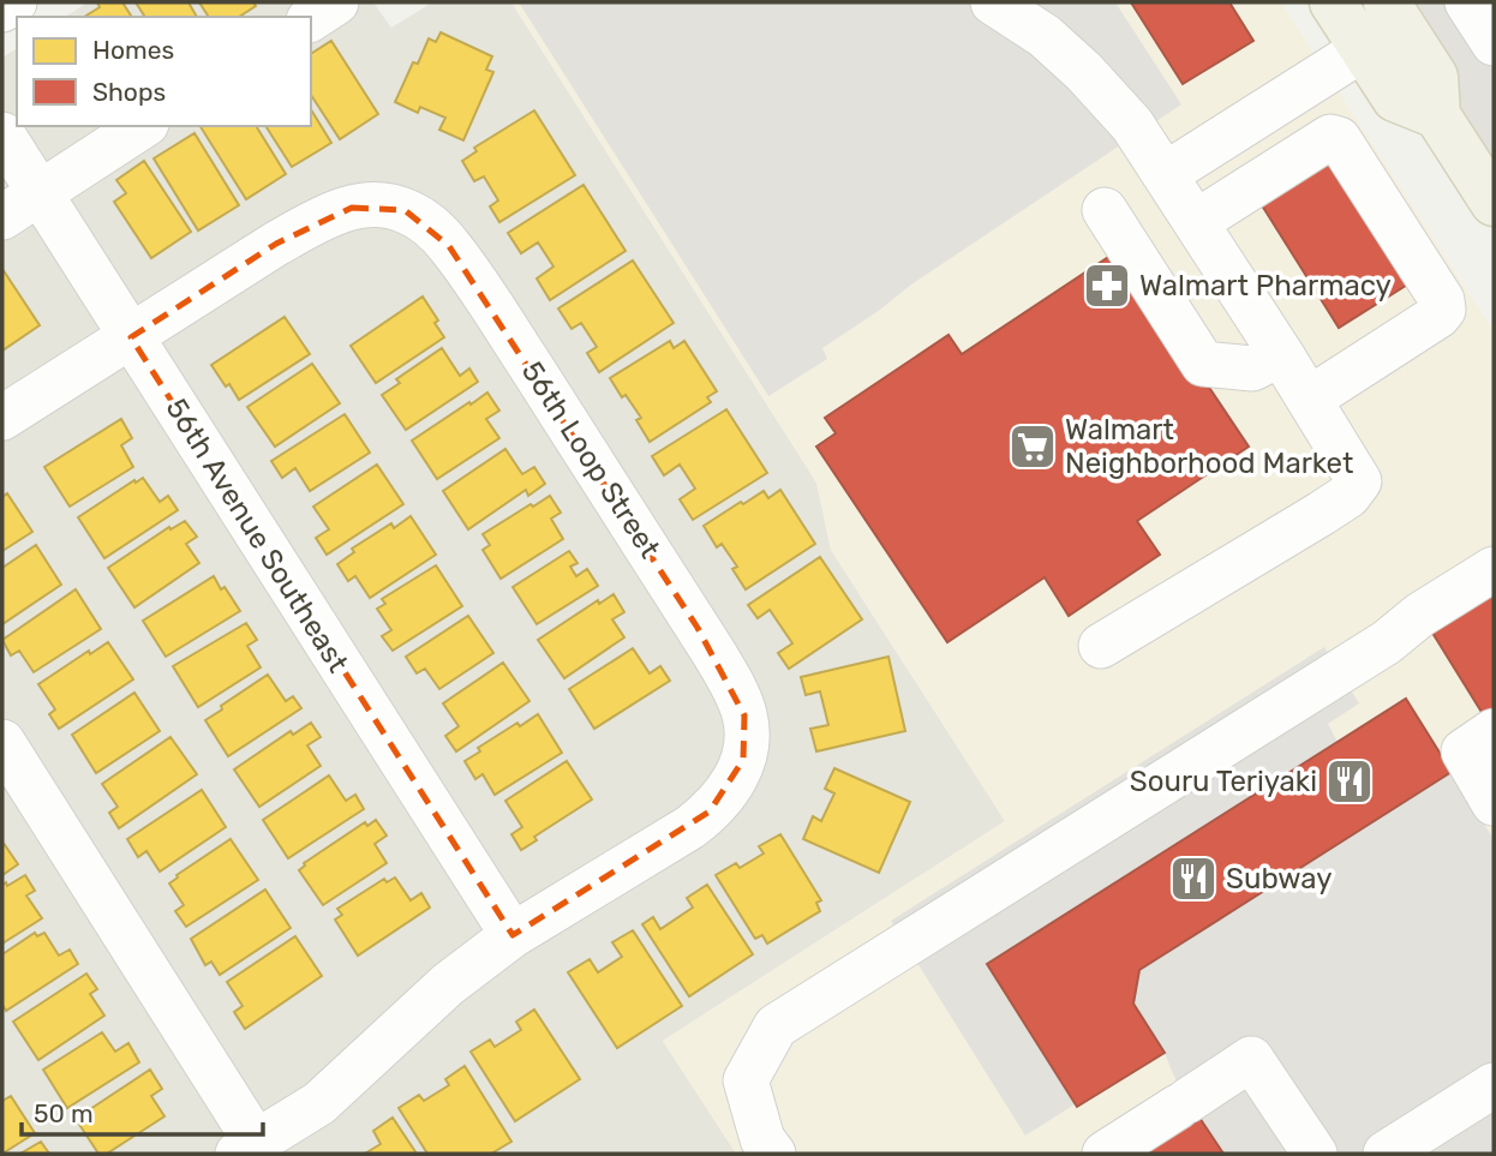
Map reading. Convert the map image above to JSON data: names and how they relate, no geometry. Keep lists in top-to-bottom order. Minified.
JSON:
{"streets":{"street":["56th Loop Street","56th Avenue Southeast"]},"crossings":[["56th Loop Street","56th Avenue Southeast"]],"places":{"pharmacy":["Walmart Pharmacy"],"supermarket":["Walmart Neighborhood Market"],"restaurant":["Souru Teriyaki","Subway"]},"legend":["Homes","Shops"],"scale_bar":"50 m"}
